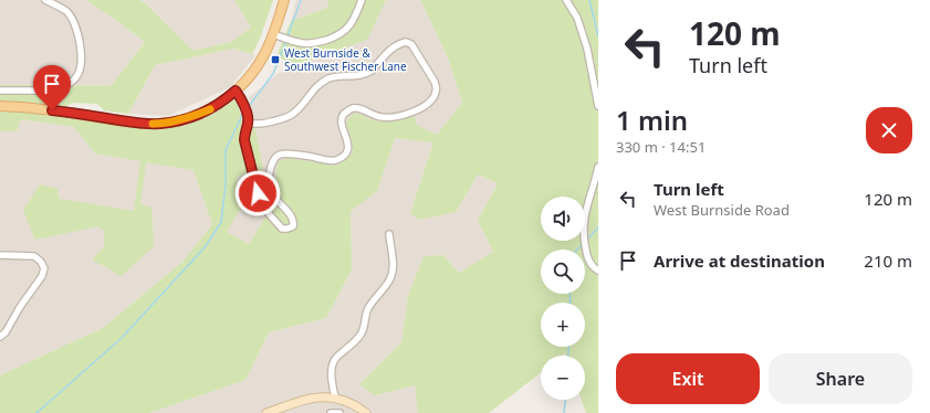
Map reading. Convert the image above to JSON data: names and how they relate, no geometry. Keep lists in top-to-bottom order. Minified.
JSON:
{"places":{"transit":["West Burnside & Southwest Fischer Lane"]},"page":{"turn":["120 m","Turn left"],"heading":["1 min","330 m · 14:51"],"list":[{"name":"Turn left","note":"West Burnside Road","value":"120 m"},{"name":"Arrive at destination","value":"210 m"}],"map_buttons":["+","−"],"buttons":["Exit","Share"]}}
